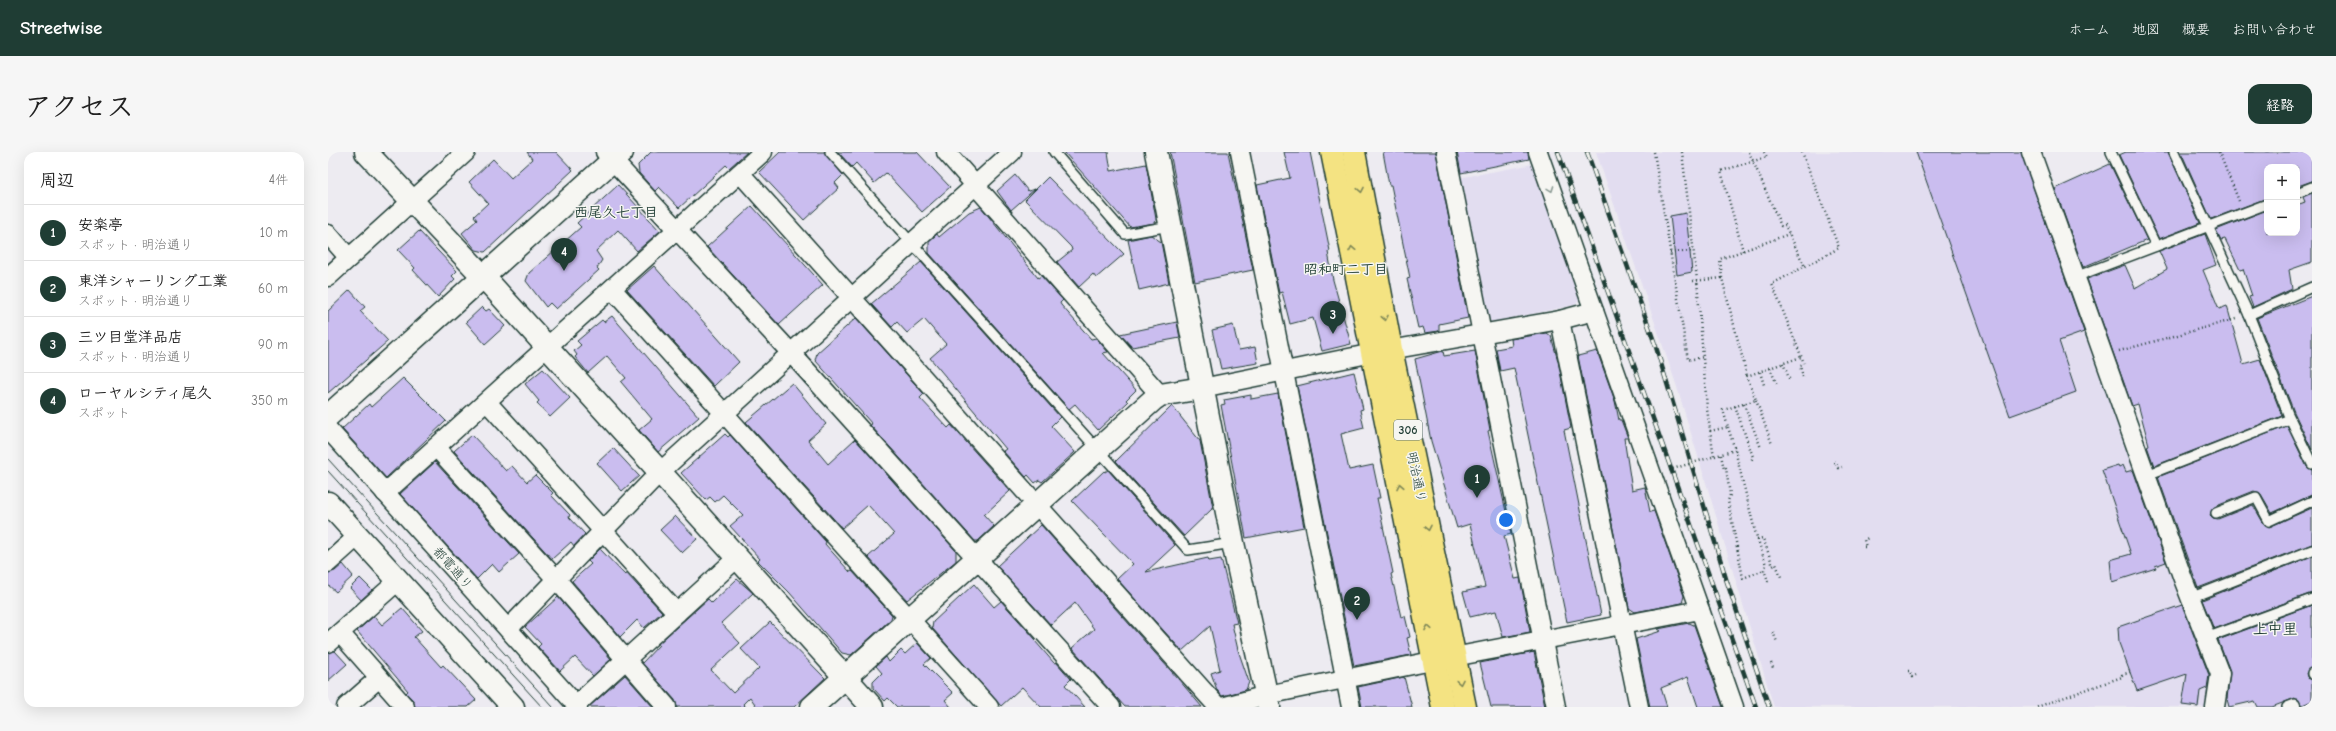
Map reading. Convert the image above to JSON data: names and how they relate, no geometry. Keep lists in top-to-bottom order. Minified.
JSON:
{"streets":{"main road":["306","明治通り"],"street":["都電通り"]},"districts":["西尾久七丁目","昭和町二丁目","上中里"],"page":{"header":"Streetwise","nav":["ホーム","地図","概要","お問い合わせ"],"title":"アクセス","buttons":"経路","heading":["周辺","4件"],"map_buttons":["+","−"],"list":[{"mark":"1","name":"安楽亭","note":"スポット · 明治通り","value":"10 m"},{"mark":"2","name":"東洋シャーリング工業","note":"スポット · 明治通り","value":"60 m"},{"mark":"3","name":"三ツ目堂洋品店","note":"スポット · 明治通り","value":"90 m"},{"mark":"4","name":"ローヤルシティ尾久","note":"スポット","value":"350 m"}],"pins":["4","3","1","2"]}}
